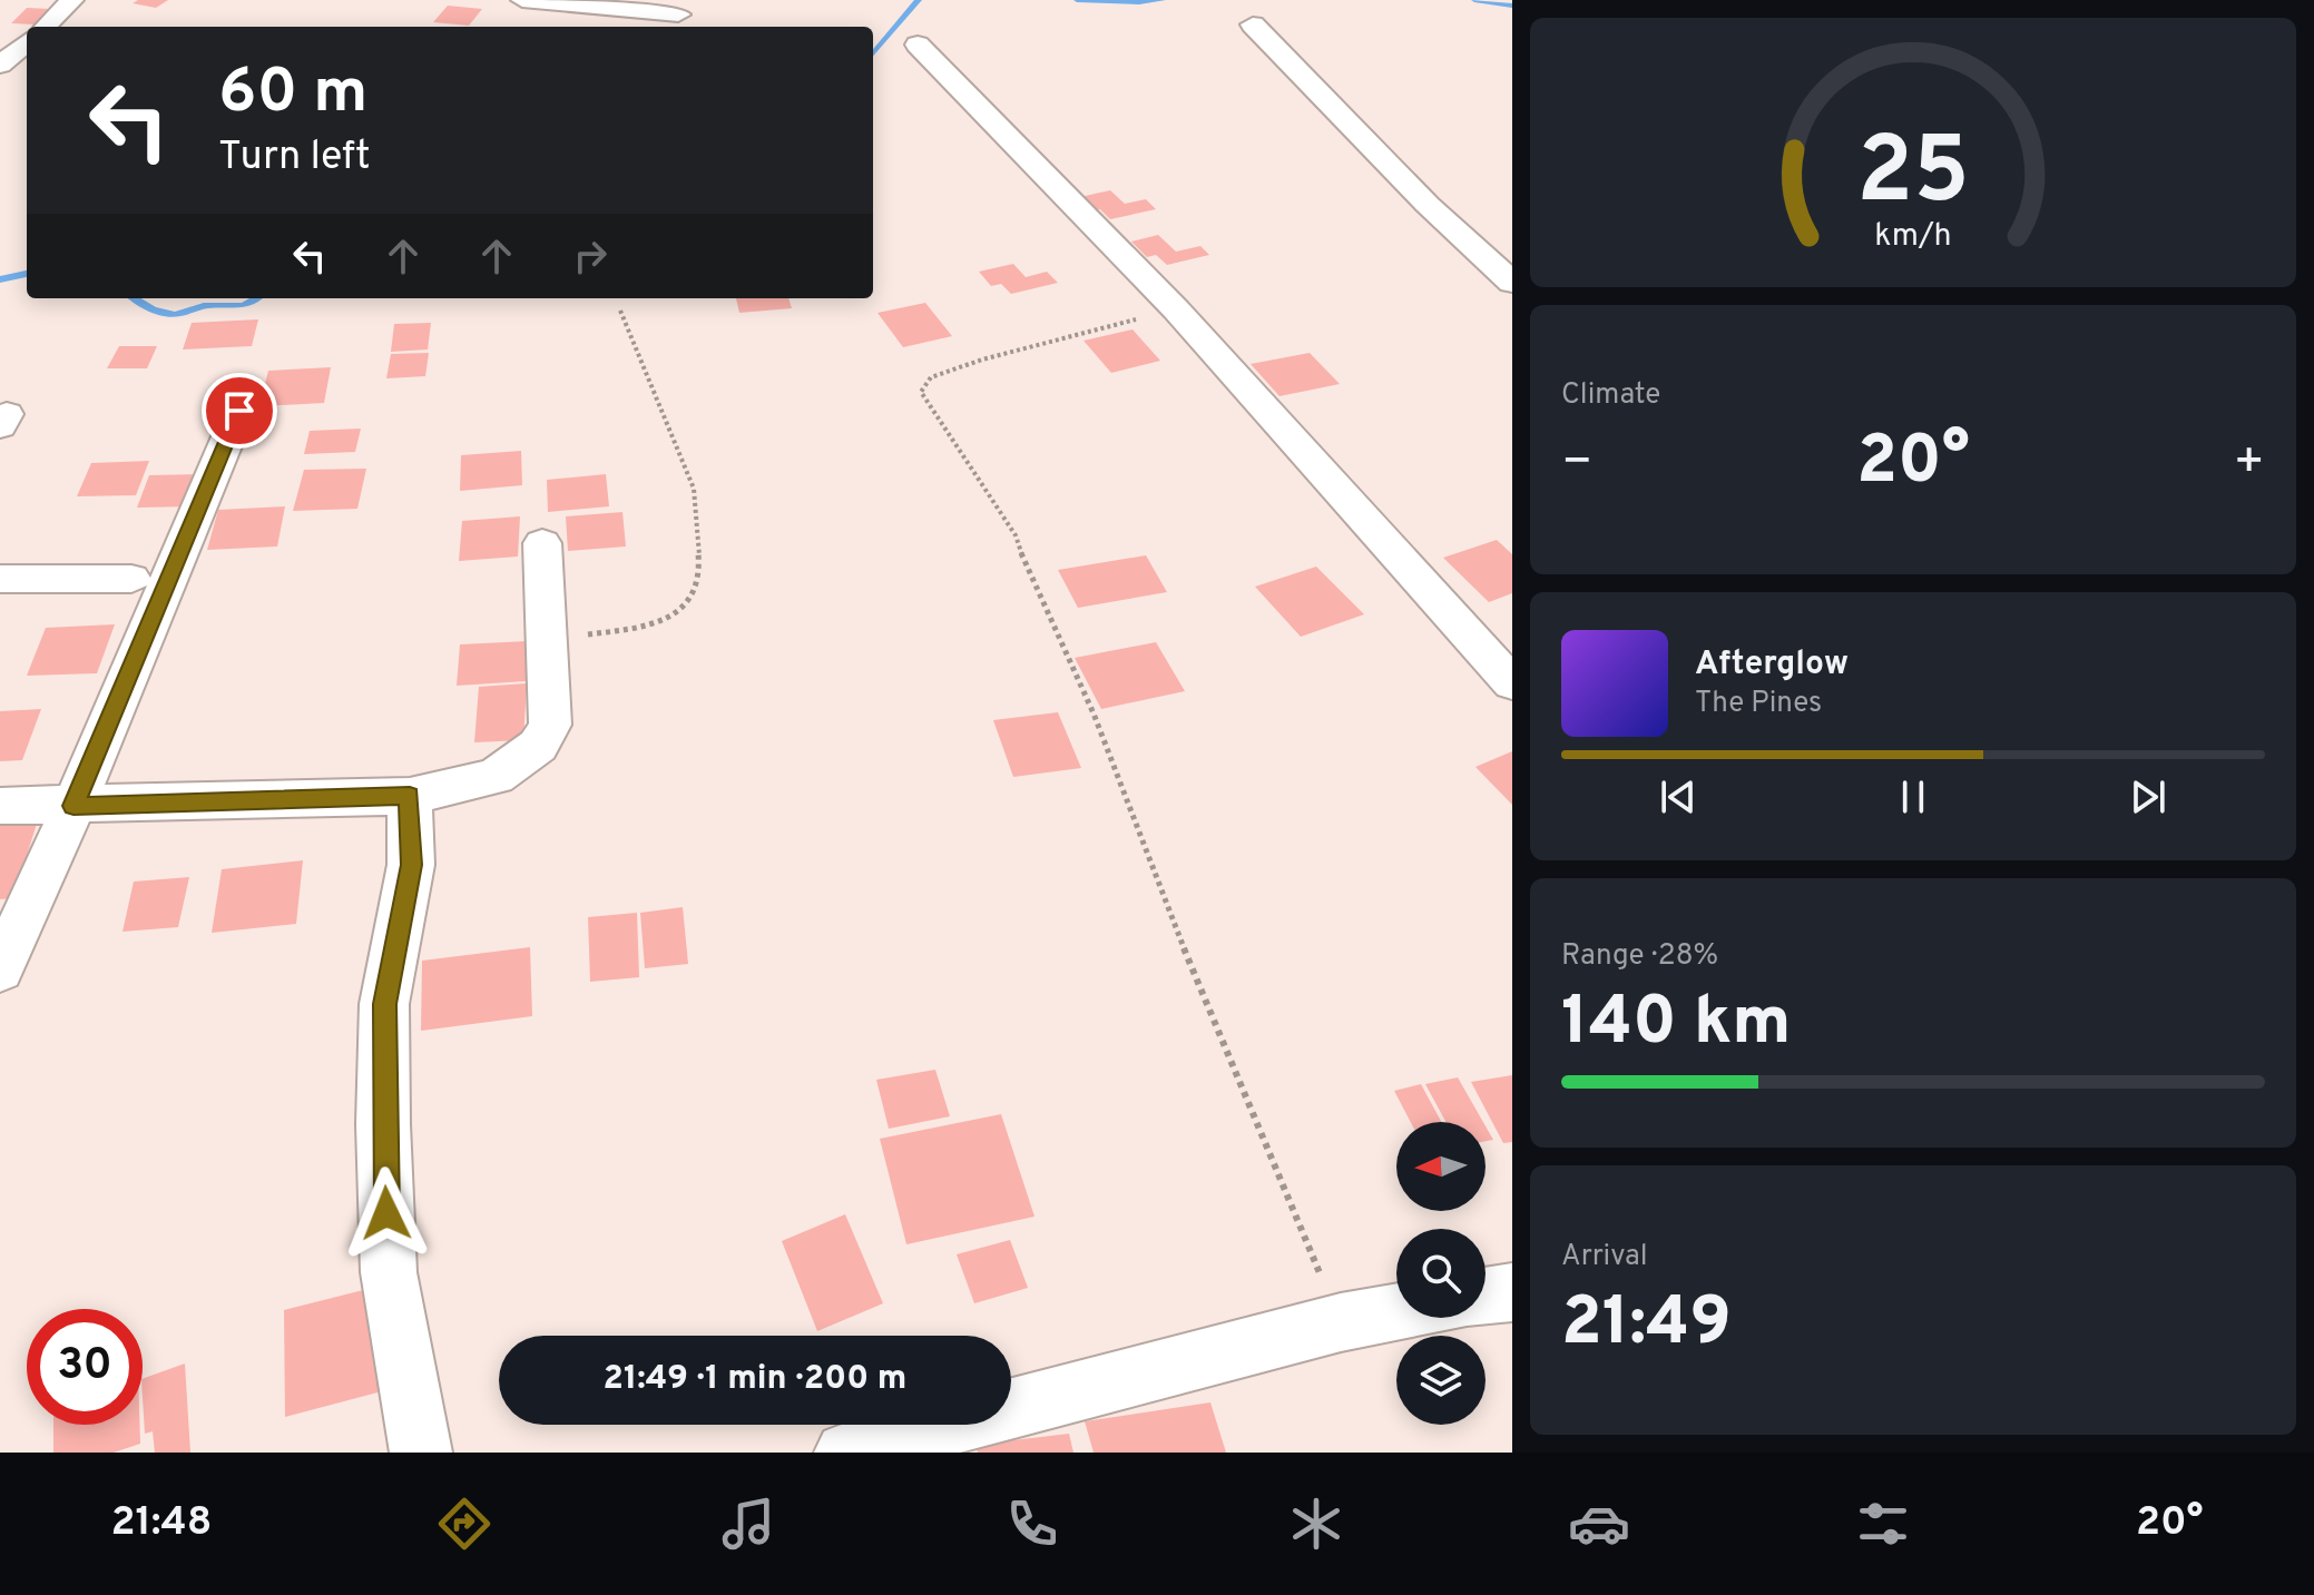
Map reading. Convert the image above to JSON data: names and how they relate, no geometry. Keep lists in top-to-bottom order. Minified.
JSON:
{"north":"left","page":{"turn":["60 m","Turn left"],"tile":["Climate",["Range · 28%","140 km"],["Arrival","21:49"]],"heat":["−","20°","+"],"song":["Afterglow","The Pines"],"limit":"30","trip":"21:49 · 1 min · 200 m","tabs":["21:48","20°"],"gauge":["25","km/h"]}}
